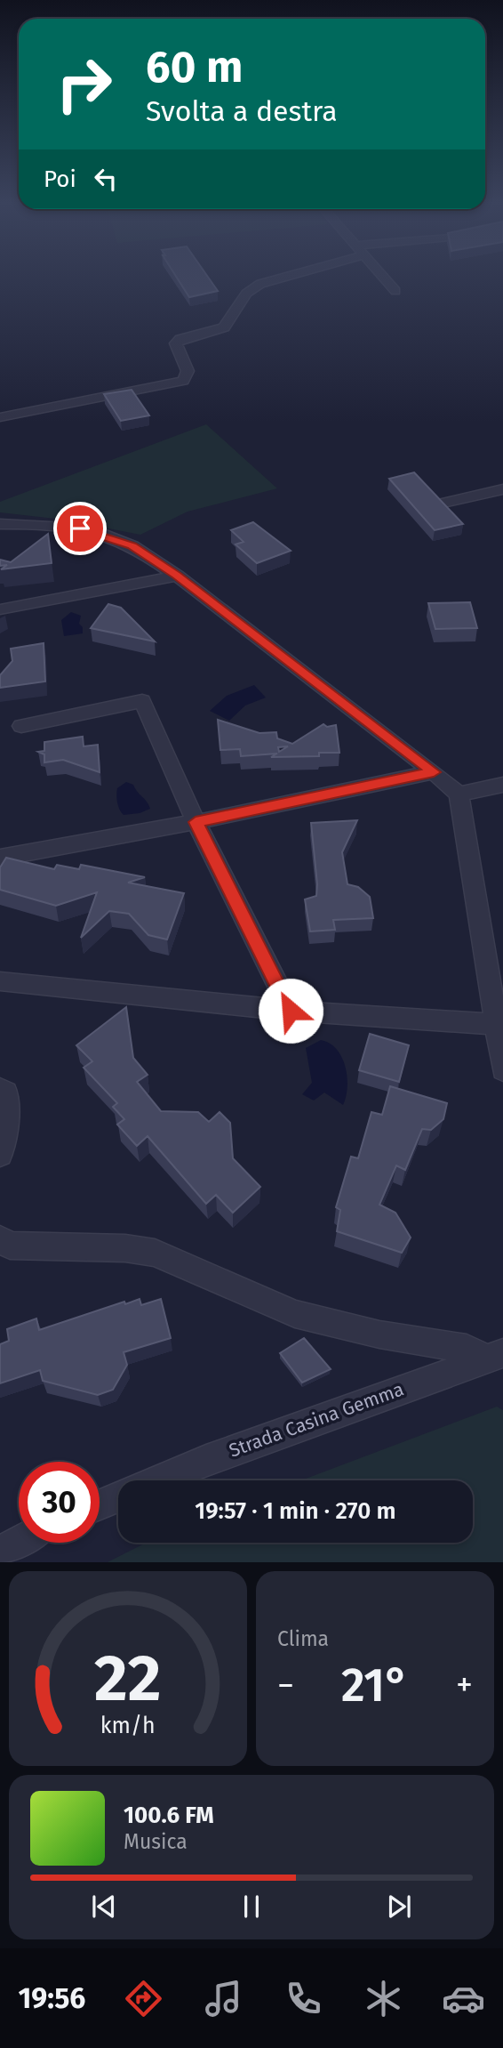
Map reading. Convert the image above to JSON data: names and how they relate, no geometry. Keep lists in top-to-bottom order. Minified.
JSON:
{"streets":{"street":["Strada Casina Gemma"]},"page":{"turn":["60 m","Svolta a destra"],"then":"Poi","limit":"30","trip":"19:57 · 1 min · 270 m","tile":"Clima","heat":["−","21°","+"],"song":["100.6 FM","Musica"],"tabs":"19:56","gauge":["22","km/h"]}}
